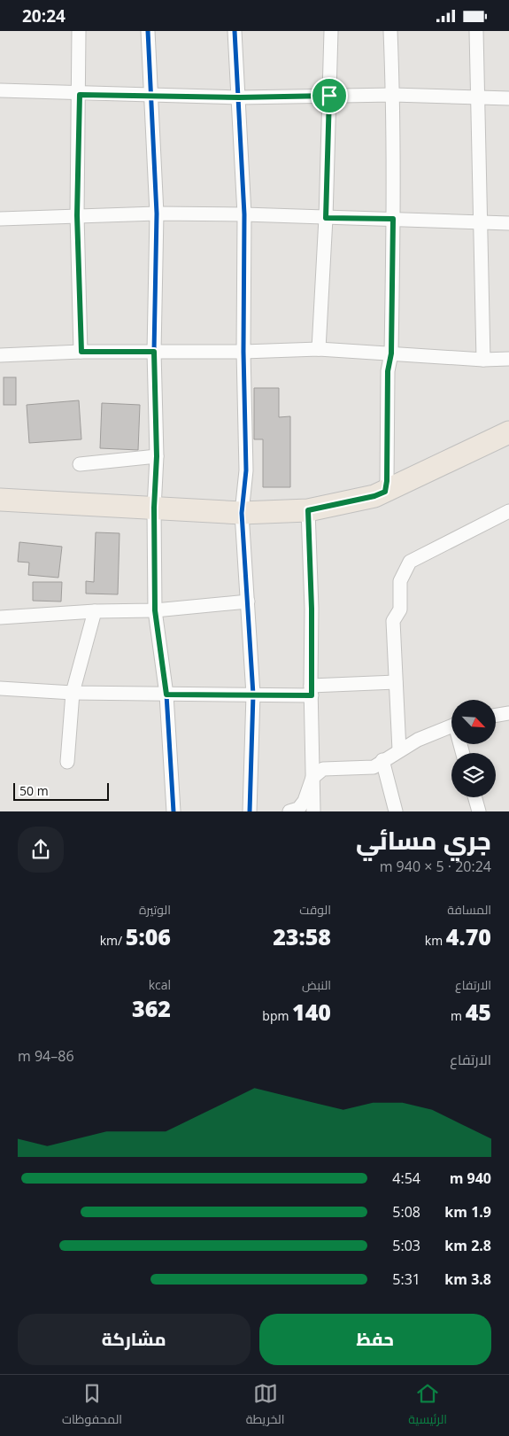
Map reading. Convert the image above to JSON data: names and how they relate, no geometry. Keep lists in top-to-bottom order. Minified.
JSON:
{"scale_bar":"50 m","north":"bottom right","page":{"status":"20:24","scale":"50 m","heading":["جري مسائي","20:24 · 5 × 940 m"],"stats":[["المسافة","4.70 km"],["الوقت","23:58"],["الوتيرة","5:06 /km"],["الارتفاع","45 m"],["النبض","140 bpm"],["kcal","362"]],"chart":["الارتفاع","86–94 m"],"list":[{"name":"940 m","note":"4:54"},{"name":"1.9 km","note":"5:08"},{"name":"2.8 km","note":"5:03"},{"name":"3.8 km","note":"5:31"}],"buttons":["حفظ","مشاركة"],"tabs":["الرئيسية","الخريطة","المحفوظات"]}}
